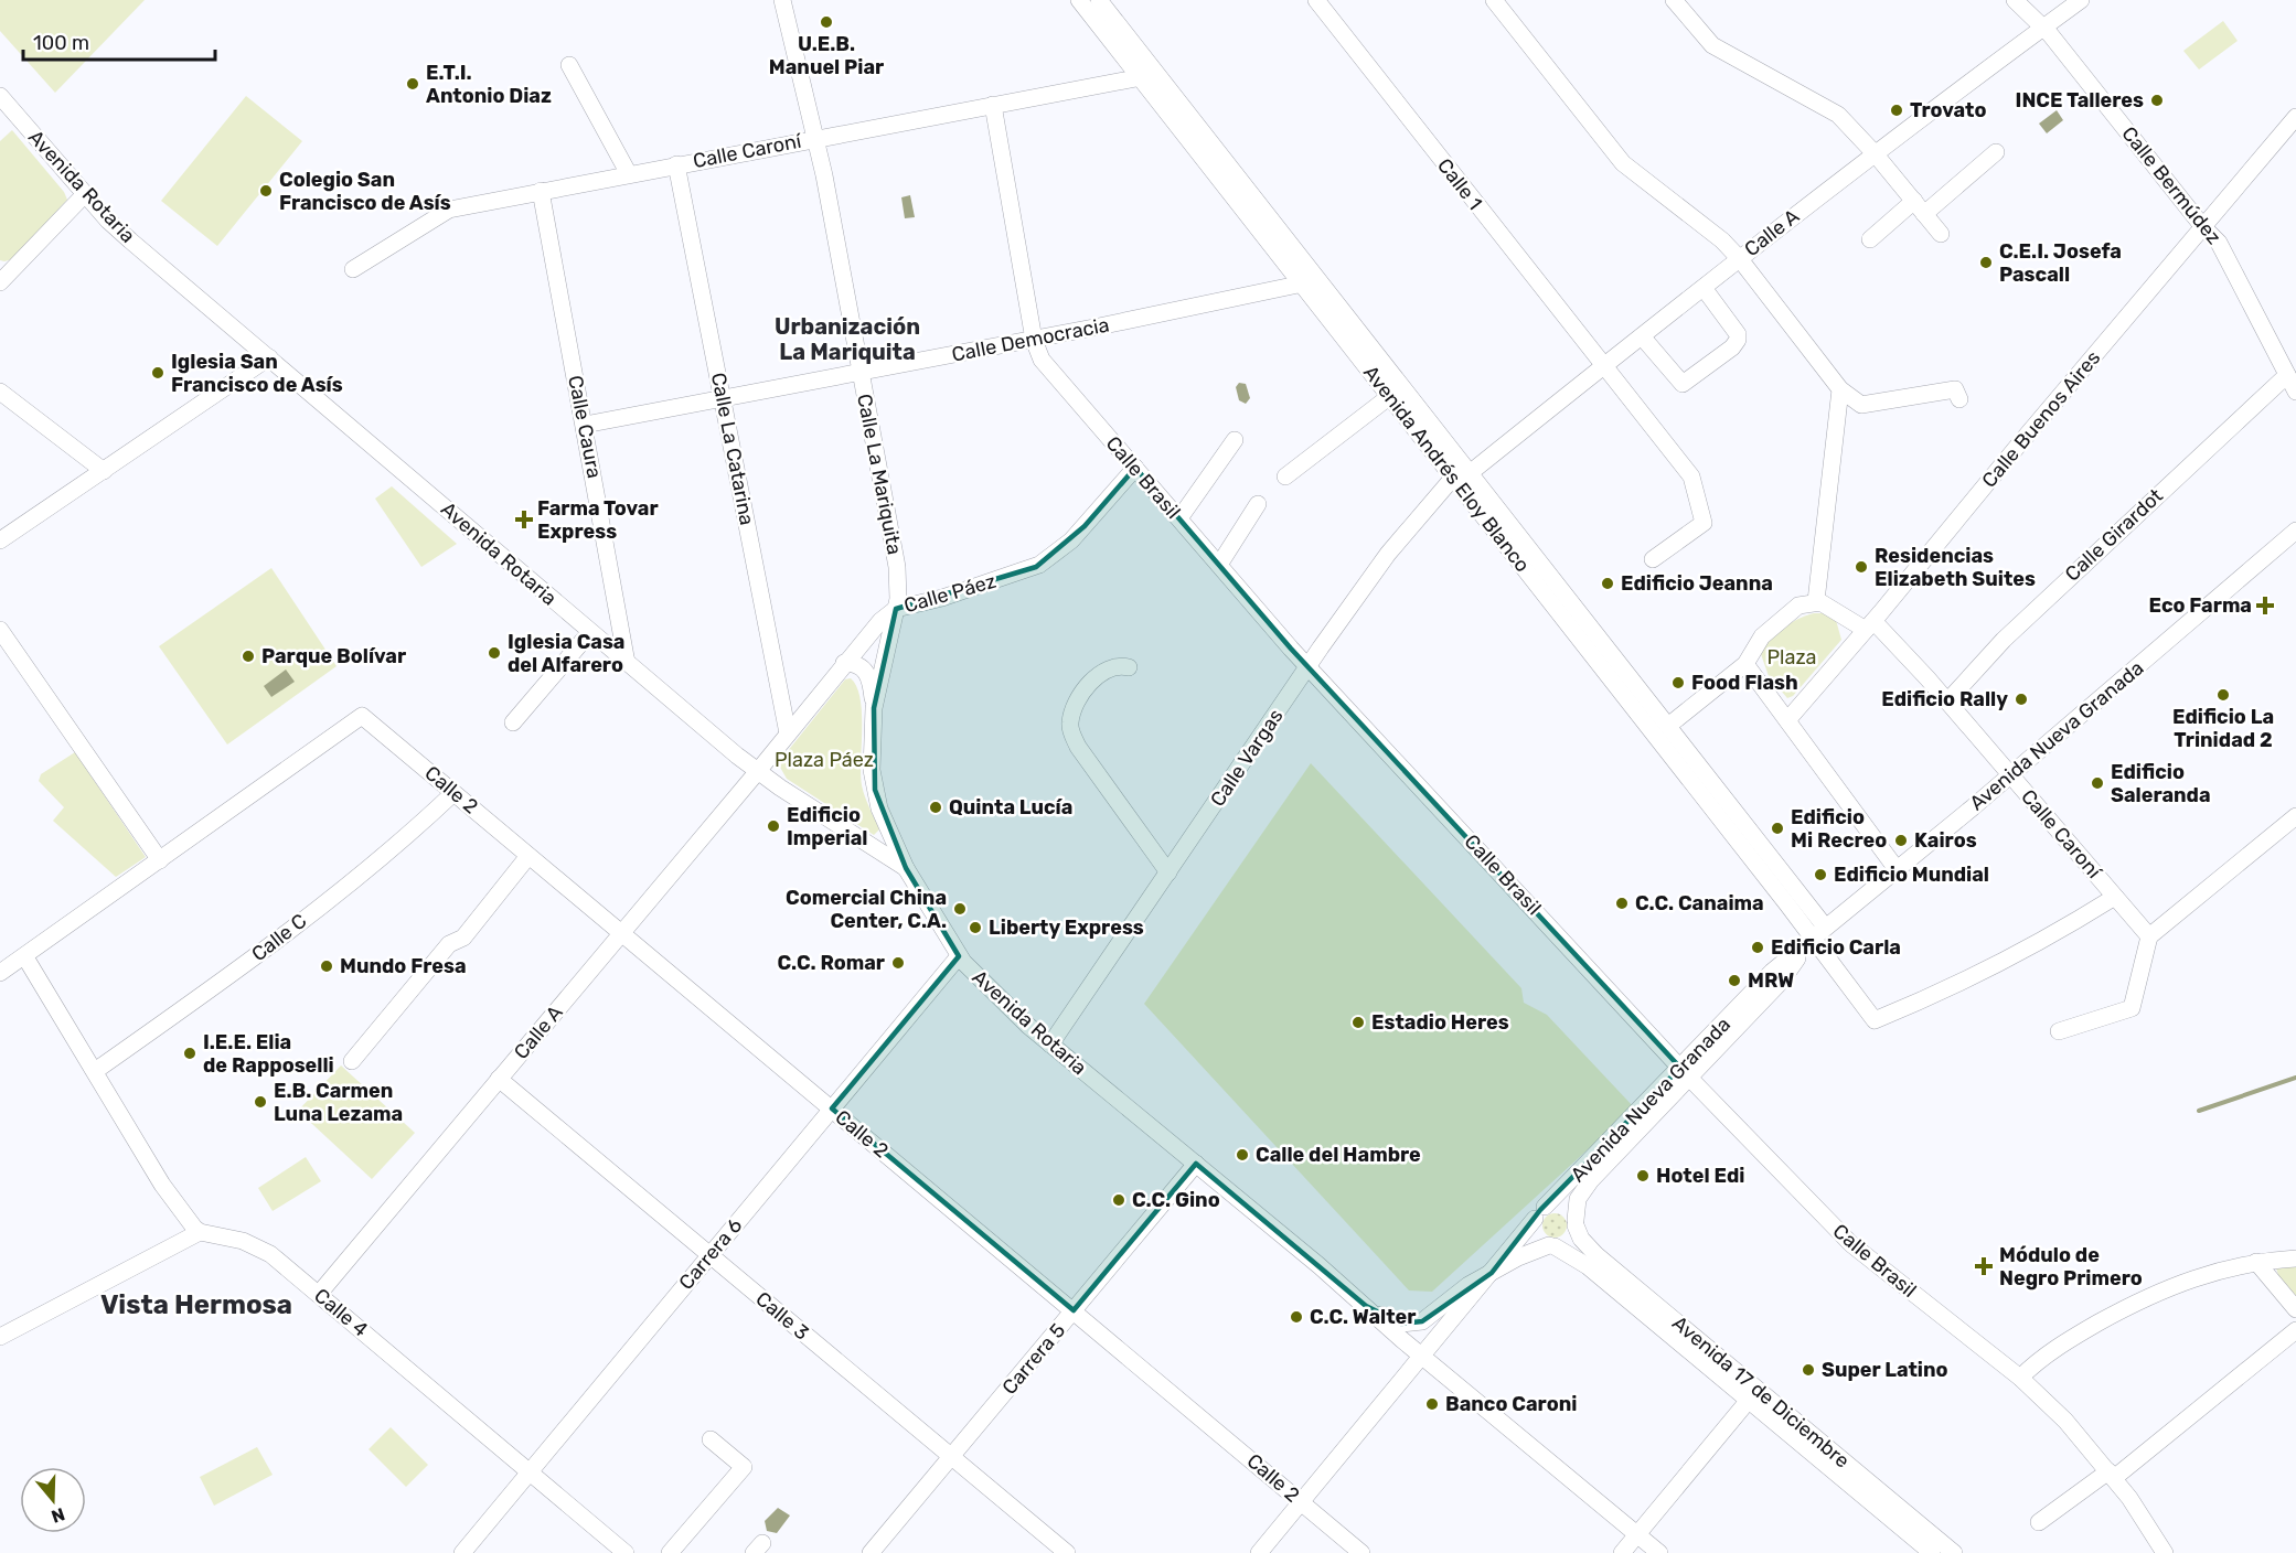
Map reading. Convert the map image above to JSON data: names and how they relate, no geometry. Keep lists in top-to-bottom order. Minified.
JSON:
{"streets":{"street":["Calle Caroní","Calle 1","Calle Bermúdez","Avenida Rotaria","Calle A","Calle Democracia","Calle Buenos Aires","Calle Caura","Calle La Catarina","Avenida Andrés Eloy Blanco","Calle La Mariquita","Calle Brasil","Calle Girardot","Calle Páez","Avenida Nueva Granada","Calle Vargas","Calle 2","Calle C","Carrera 6","Calle 4","Calle 3","Carrera 5","Avenida 17 de Diciembre"]},"crossings":[["Calle Caroní","Calle Buenos Aires"],["Calle Caroní","Calle Caura"],["Calle Caroní","Calle La Catarina"],["Calle Caroní","Avenida Andrés Eloy Blanco"],["Calle Caroní","Calle La Mariquita"],["Calle Caroní","Calle Brasil"],["Calle Caroní","Calle Girardot"],["Calle Caroní","Avenida Nueva Granada"],["Calle 1","Calle A"],["Calle Bermúdez","Calle A"],["Calle Bermúdez","Calle Buenos Aires"],["Calle Bermúdez","Calle Girardot"],["Avenida Rotaria","Calle A"],["Avenida Rotaria","Calle Caura"],["Avenida Rotaria","Calle La Mariquita"],["Avenida Rotaria","Calle Páez"],["Avenida Rotaria","Avenida Nueva Granada"],["Avenida Rotaria","Calle Vargas"],["Avenida Rotaria","Carrera 6"],["Avenida Rotaria","Carrera 5"],["Calle A","Avenida Andrés Eloy Blanco"],["Calle A","Calle Páez"],["Calle A","Calle Vargas"],["Calle A","Calle 2"],["Calle A","Calle 4"],["Calle A","Calle 3"],["Calle Democracia","Calle Caura"],["Calle Democracia","Calle La Catarina"],["Calle Democracia","Avenida Andrés Eloy Blanco"],["Calle Democracia","Calle La Mariquita"],["Calle Democracia","Calle Brasil"],["Calle La Catarina","Calle Páez"],["Avenida Andrés Eloy Blanco","Avenida Nueva Granada"],["Avenida Andrés Eloy Blanco","Calle Vargas"],["Calle La Mariquita","Calle Páez"],["Calle Brasil","Calle Páez"],["Calle Brasil","Avenida Nueva Granada"],["Calle Brasil","Calle Vargas"],["Avenida Nueva Granada","Calle 2"],["Avenida Nueva Granada","Avenida 17 de Diciembre"],["Calle 2","Calle C"],["Calle 2","Carrera 6"],["Calle 2","Carrera 5"],["Carrera 6","Calle 4"],["Carrera 6","Calle 3"],["Calle 3","Carrera 5"]],"districts":["Urbanización La Mariquita","Vista Hermosa"],"parks":["Plaza","Plaza Páez"],"places":{"other":["U.E.B. Manuel Piar","E.T.I. Antonio Diaz","INCE Talleres","Trovato","Colegio San Francisco de Asís","C.E.I. Josefa Pascall","Iglesia San Francisco de Asís","Residencias Elizabeth Suites","Edificio Jeanna","Iglesia Casa del Alfarero","Parque Bolívar","Food Flash","Edificio La Trinidad 2","Edificio Rally","Edificio Saleranda","Quinta Lucía","Edificio Imperial","Edificio Mi Recreo","Kairos","Edificio Mundial","C.C. Canaima","Comercial China Center, C.A.","Liberty Express","Edificio Carla","C.C. Romar","Mundo Fresa","MRW","Estadio Heres","I.E.E. Elia de Rapposelli","E.B. Carmen Luna Lezama","Calle del Hambre","Hotel Edi","C.C. Gino","C.C. Walter","Super Latino","Banco Caroni"],"health":["Farma Tovar Express","Eco Farma","Módulo de Negro Primero"]},"scale_bar":"100 m","north":"bottom"}
